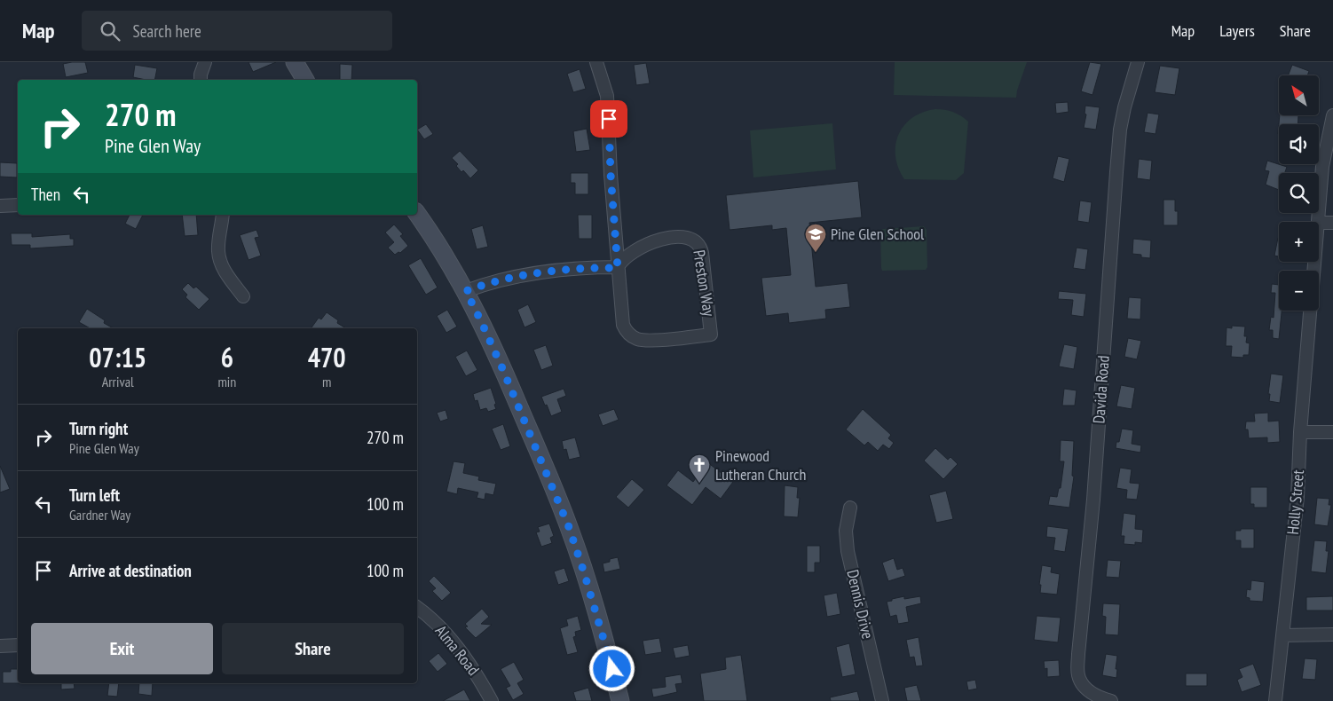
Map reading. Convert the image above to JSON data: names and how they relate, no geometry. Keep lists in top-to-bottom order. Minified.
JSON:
{"streets":{"street":["Preston Way","Davida Road","Holly Street","Dennis Drive","Alma Road"]},"places":{"school or university":["Pine Glen School"],"church":["Pinewood Lutheran Church"]},"north":"top left","page":{"header":"Map","search":"Search here","nav":["Map","Layers","Share"],"map_buttons":["+","−"],"turn":["270 m","Pine Glen Way"],"then":"Then","eta":["07:15","Arrival","6","min","470","m"],"list":[{"name":"Turn right","note":"Pine Glen Way","value":"270 m"},{"name":"Turn left","note":"Gardner Way","value":"100 m"},{"name":"Arrive at destination","value":"100 m"}],"buttons":["Exit","Share"]}}
